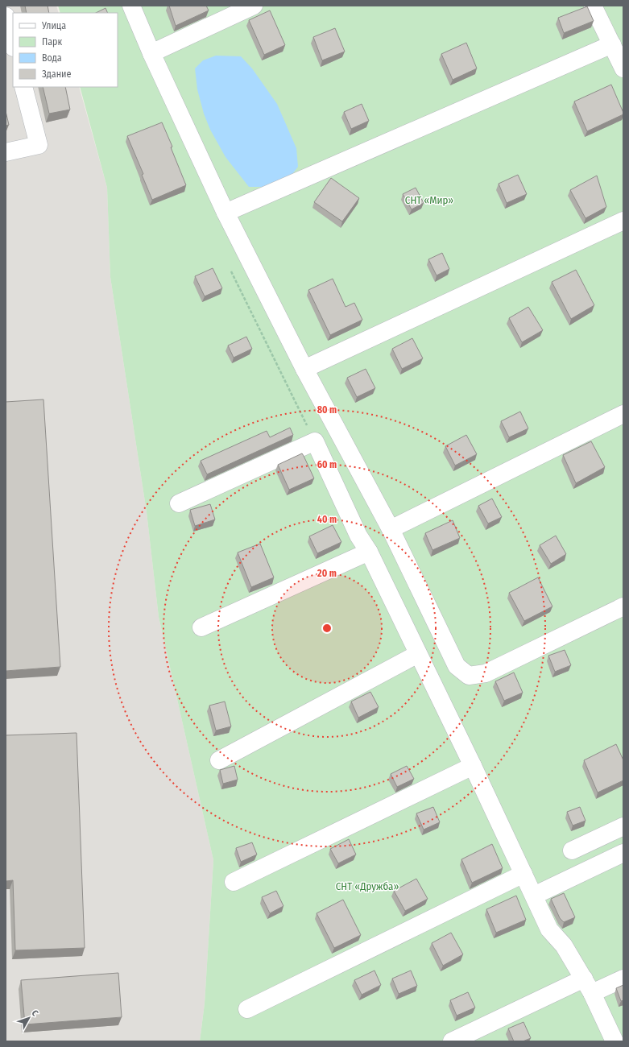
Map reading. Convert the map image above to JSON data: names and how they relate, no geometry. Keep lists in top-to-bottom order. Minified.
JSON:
{"parks":["СНТ «Мир»","СНТ «Дружба»"],"legend":["Улица","Парк","Вода","Здание"],"north":"top right","rings":["80 m","60 m","40 m","20 m"]}
